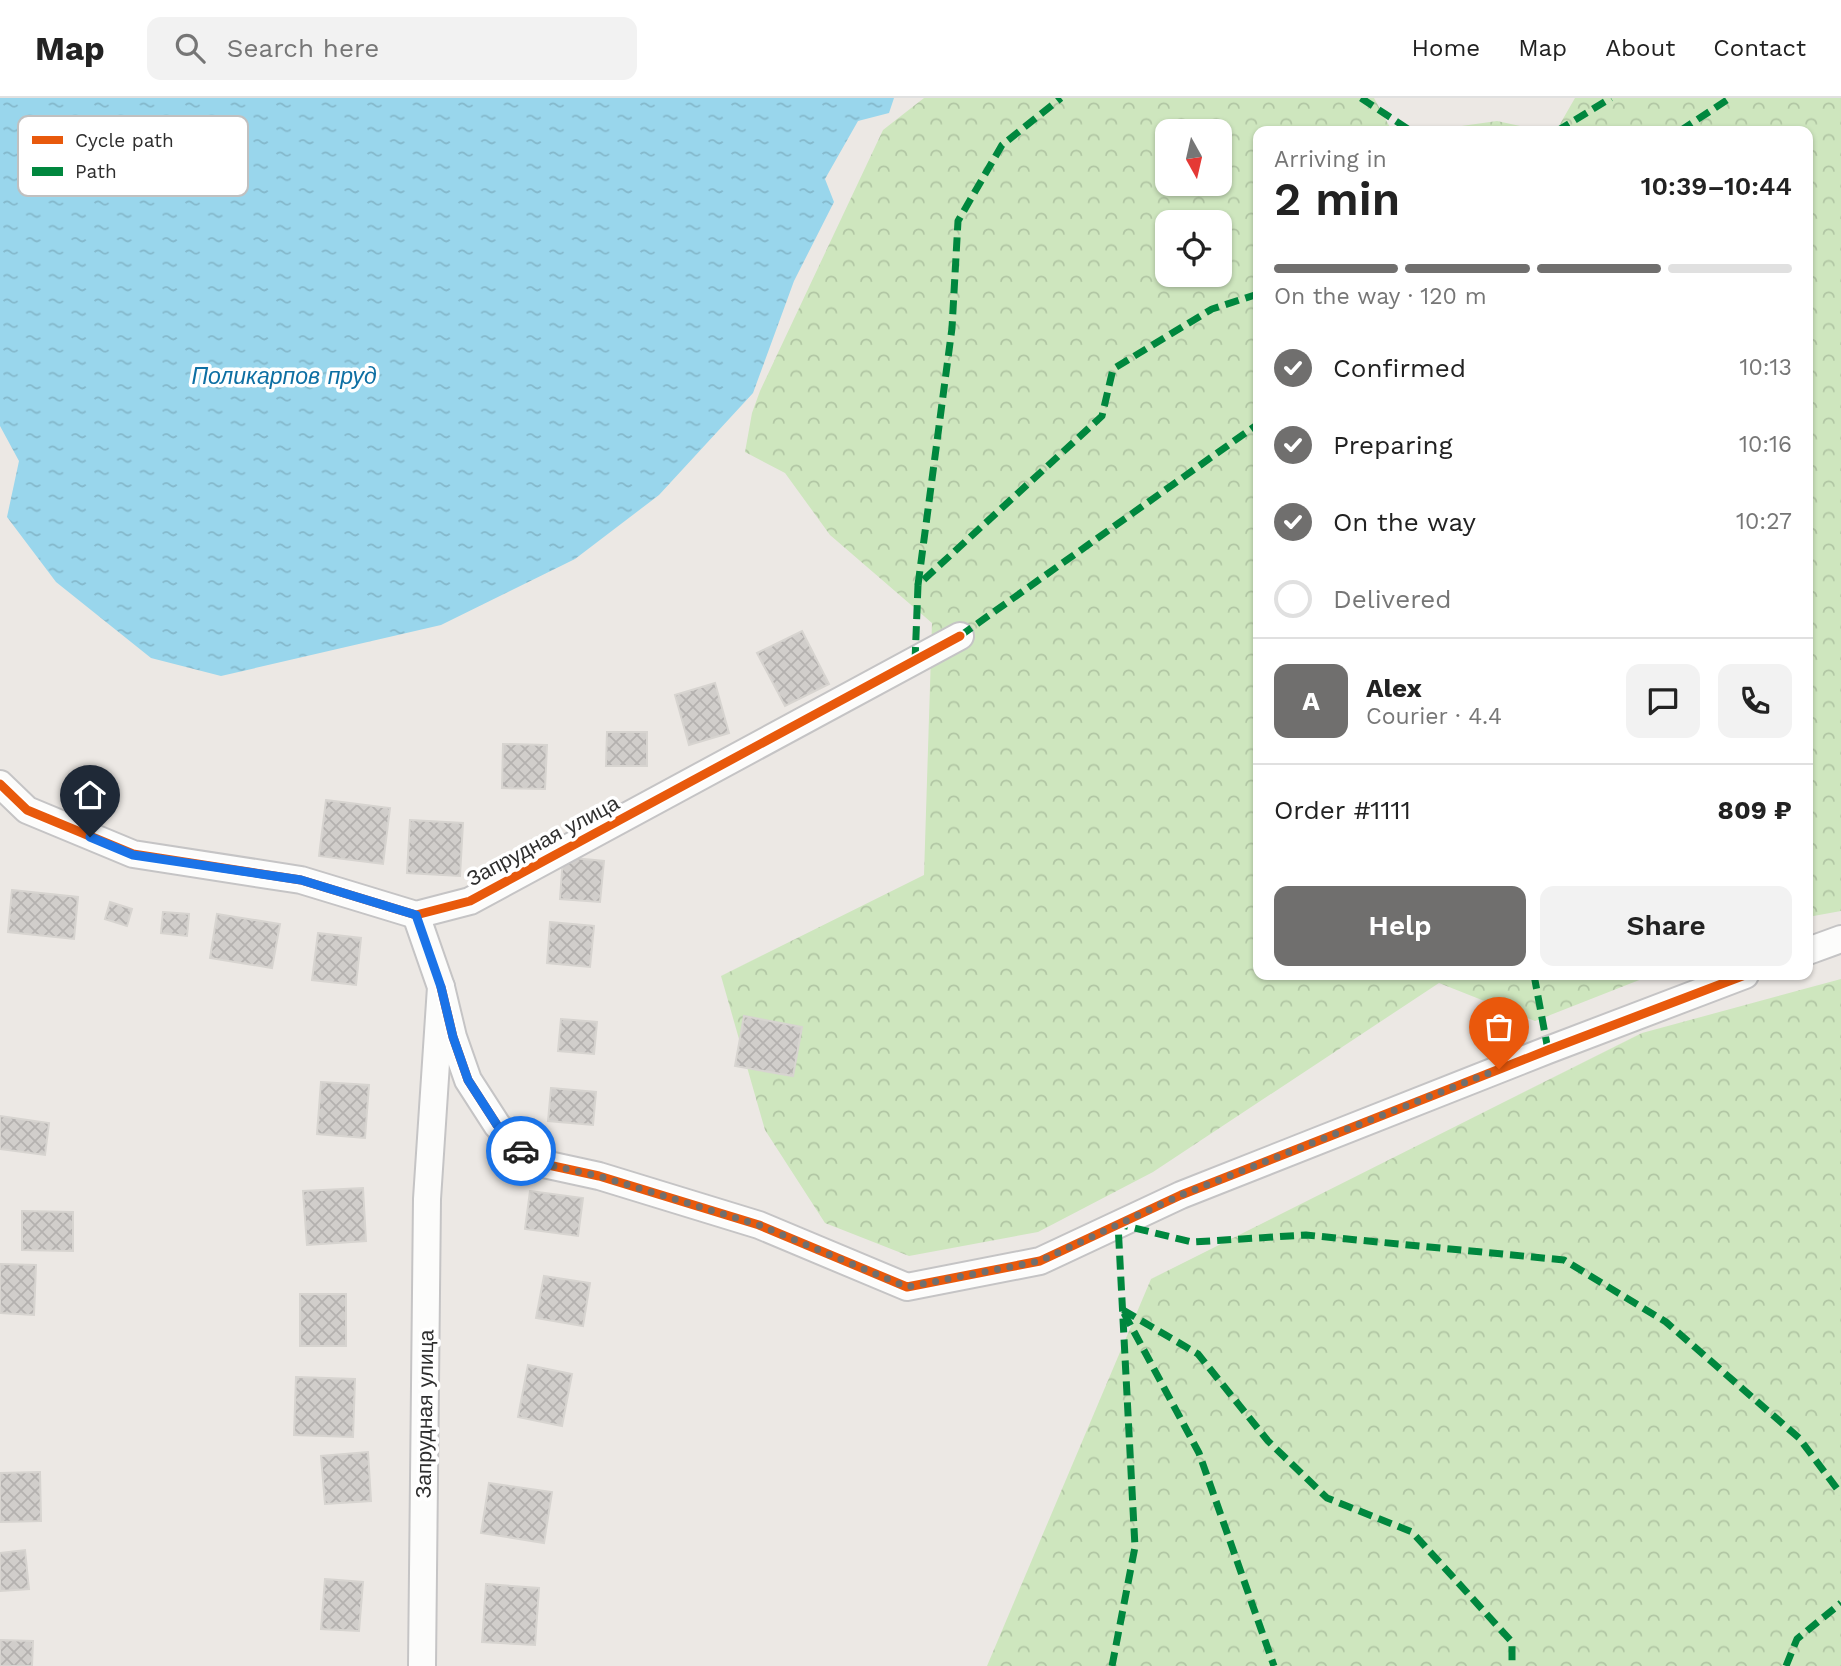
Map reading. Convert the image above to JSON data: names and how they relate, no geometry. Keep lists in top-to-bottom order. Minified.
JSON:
{"streets":{"street":["Запрудная улица"]},"water":["Поликарпов пруд"],"legend":["Cycle path","Path"],"north":"bottom","page":{"header":"Map","search":"Search here","nav":["Home","Map","About","Contact"],"heading":["2 min","Arriving in","10:39–10:44"],"panel":["Alex","Courier · 4.4","Order #1111","809 ₽"],"bar":"On the way · 120 m","list":[["Confirmed","10:13"],["Preparing","10:16"],["On the way","10:27"],"Delivered"],"round":"A","buttons":["Help","Share"]}}
